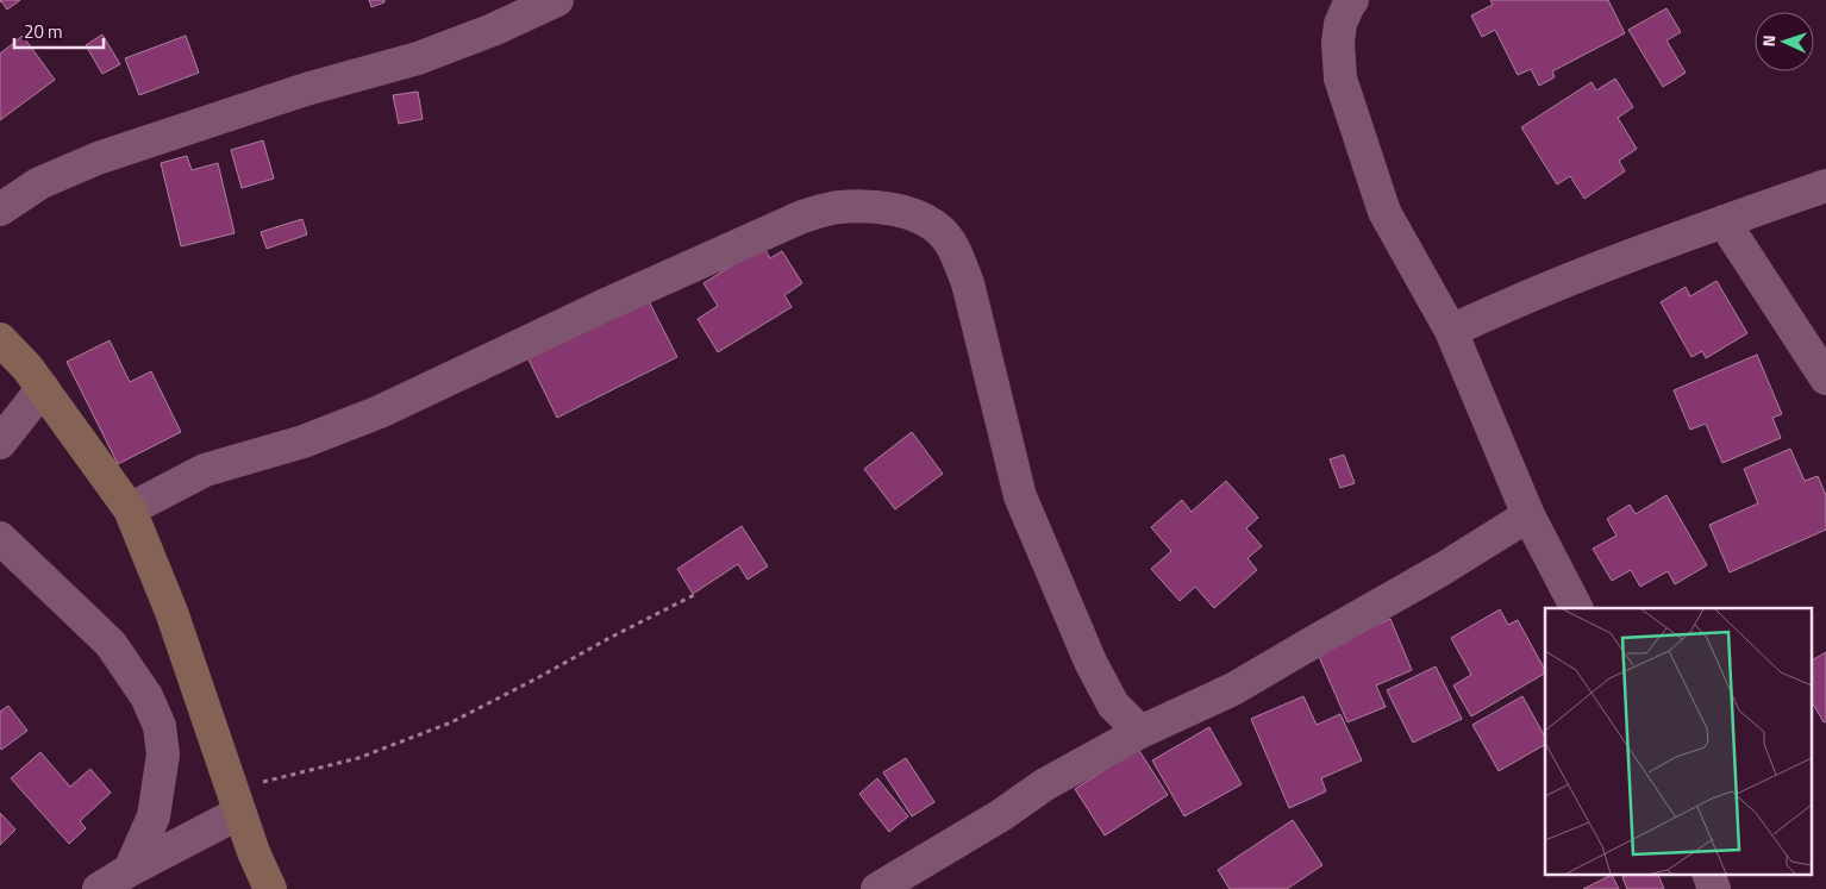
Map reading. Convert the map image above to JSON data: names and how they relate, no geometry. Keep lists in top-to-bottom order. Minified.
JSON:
{"scale_bar":"20 m","north":"left"}
